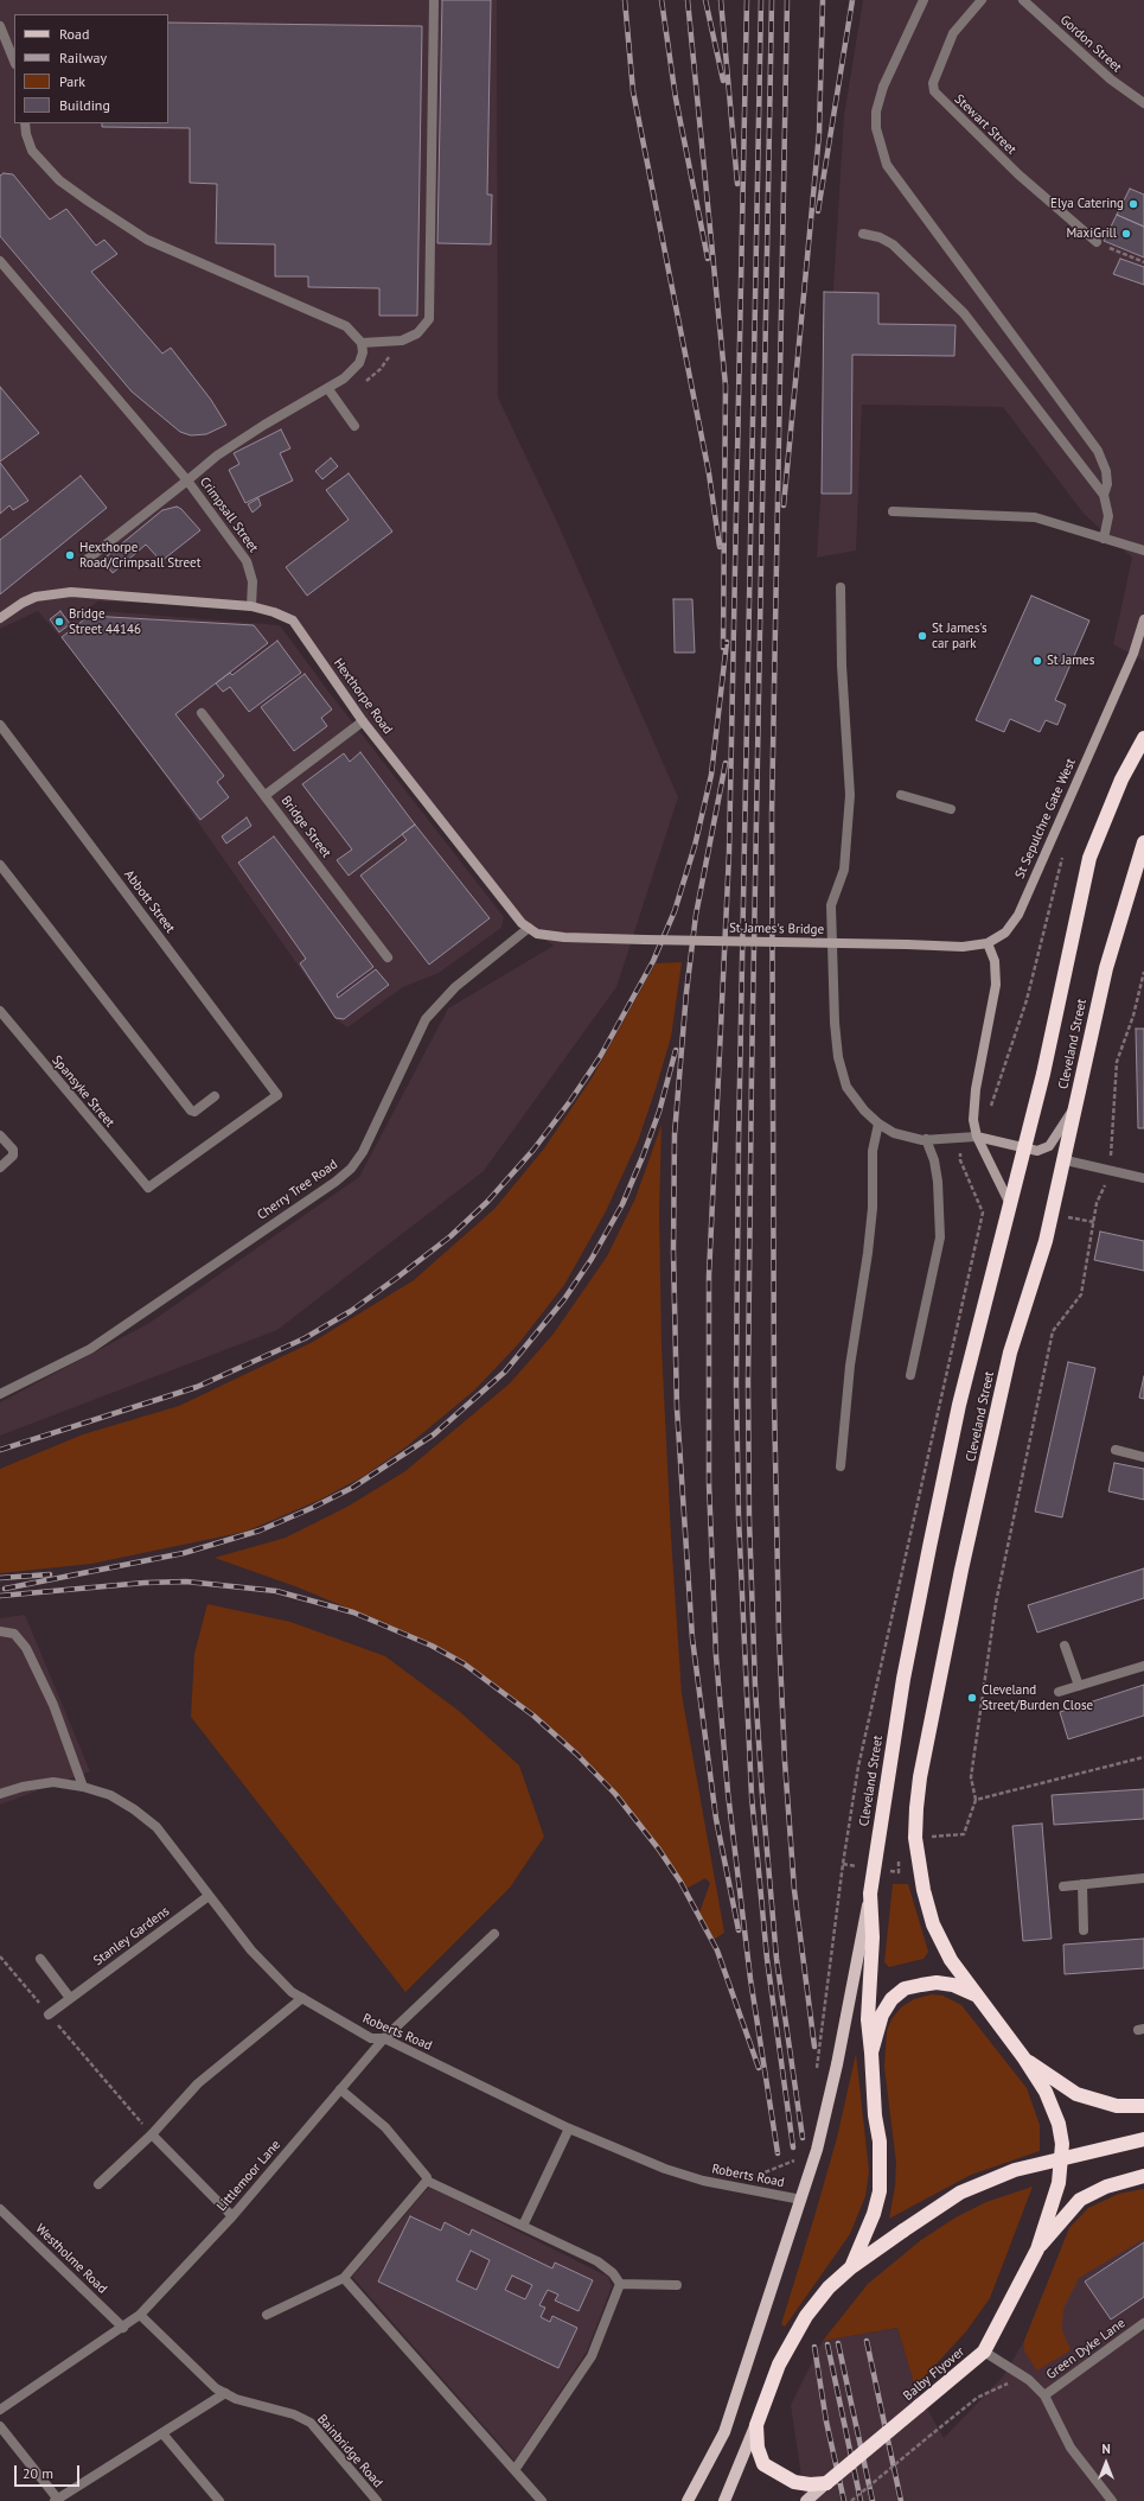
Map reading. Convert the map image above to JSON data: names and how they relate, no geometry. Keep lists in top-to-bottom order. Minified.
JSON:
{"streets":{"highway":["Cleveland Street","Balby Flyover"],"street":["Gordon Street","Stewart Street","Crimpsall Street","Hexthorpe Road","St Sepulchre Gate West","Bridge Street","Abbott Street","St James's Bridge","Spansyke Street","Cherry Tree Road","Stanley Gardens","Roberts Road","Littlemoor Lane","Westholme Road","Green Dyke Lane","Bainbridge Road"]},"crossings":[["Crimpsall Street","Hexthorpe Road"],["Hexthorpe Road","St James's Bridge"],["Hexthorpe Road","Cherry Tree Road"],["St Sepulchre Gate West","St James's Bridge"],["Abbott Street","Spansyke Street"],["Cleveland Street","Roberts Road"],["Cleveland Street","Balby Flyover"],["Stanley Gardens","Roberts Road"],["Roberts Road","Littlemoor Lane"],["Littlemoor Lane","Westholme Road"],["Littlemoor Lane","Bainbridge Road"]],"places":["Elya Catering","MaxiGrill","Hexthorpe Road/Crimpsall Street","Bridge Street 44146","St James's car park","St James","Cleveland Street/Burden Close"],"legend":["Road","Railway","Park","Building"],"scale_bar":"20 m","north":"top"}
